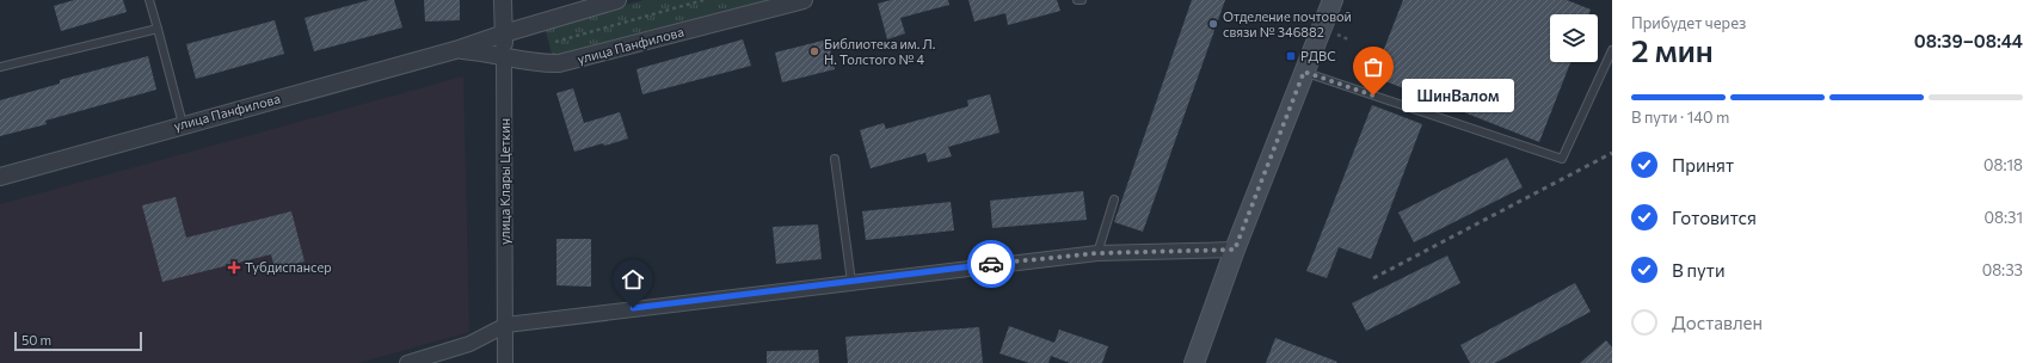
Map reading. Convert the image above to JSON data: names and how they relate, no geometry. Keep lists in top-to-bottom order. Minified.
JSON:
{"streets":{"street":["улица Панфилова","улица Клары Цеткин"]},"crossings":[["улица Панфилова","улица Клары Цеткин"]],"places":{"other":["Отделение почтовой связи № 346882","Библиотека им. Л. Н. Толстого № 4","ШинВалом"],"transit":["РДВС"],"health":["Тубдиспансер"]},"scale_bar":"50 m","page":{"heading":["2 мин","Прибудет через","08:39–08:44"],"bubble":"ШинВалом","bar":"В пути · 140 m","list":[["Принят","08:18"],["Готовится","08:31"],["В пути","08:33"],"Доставлен"],"scale":"50 m"}}
